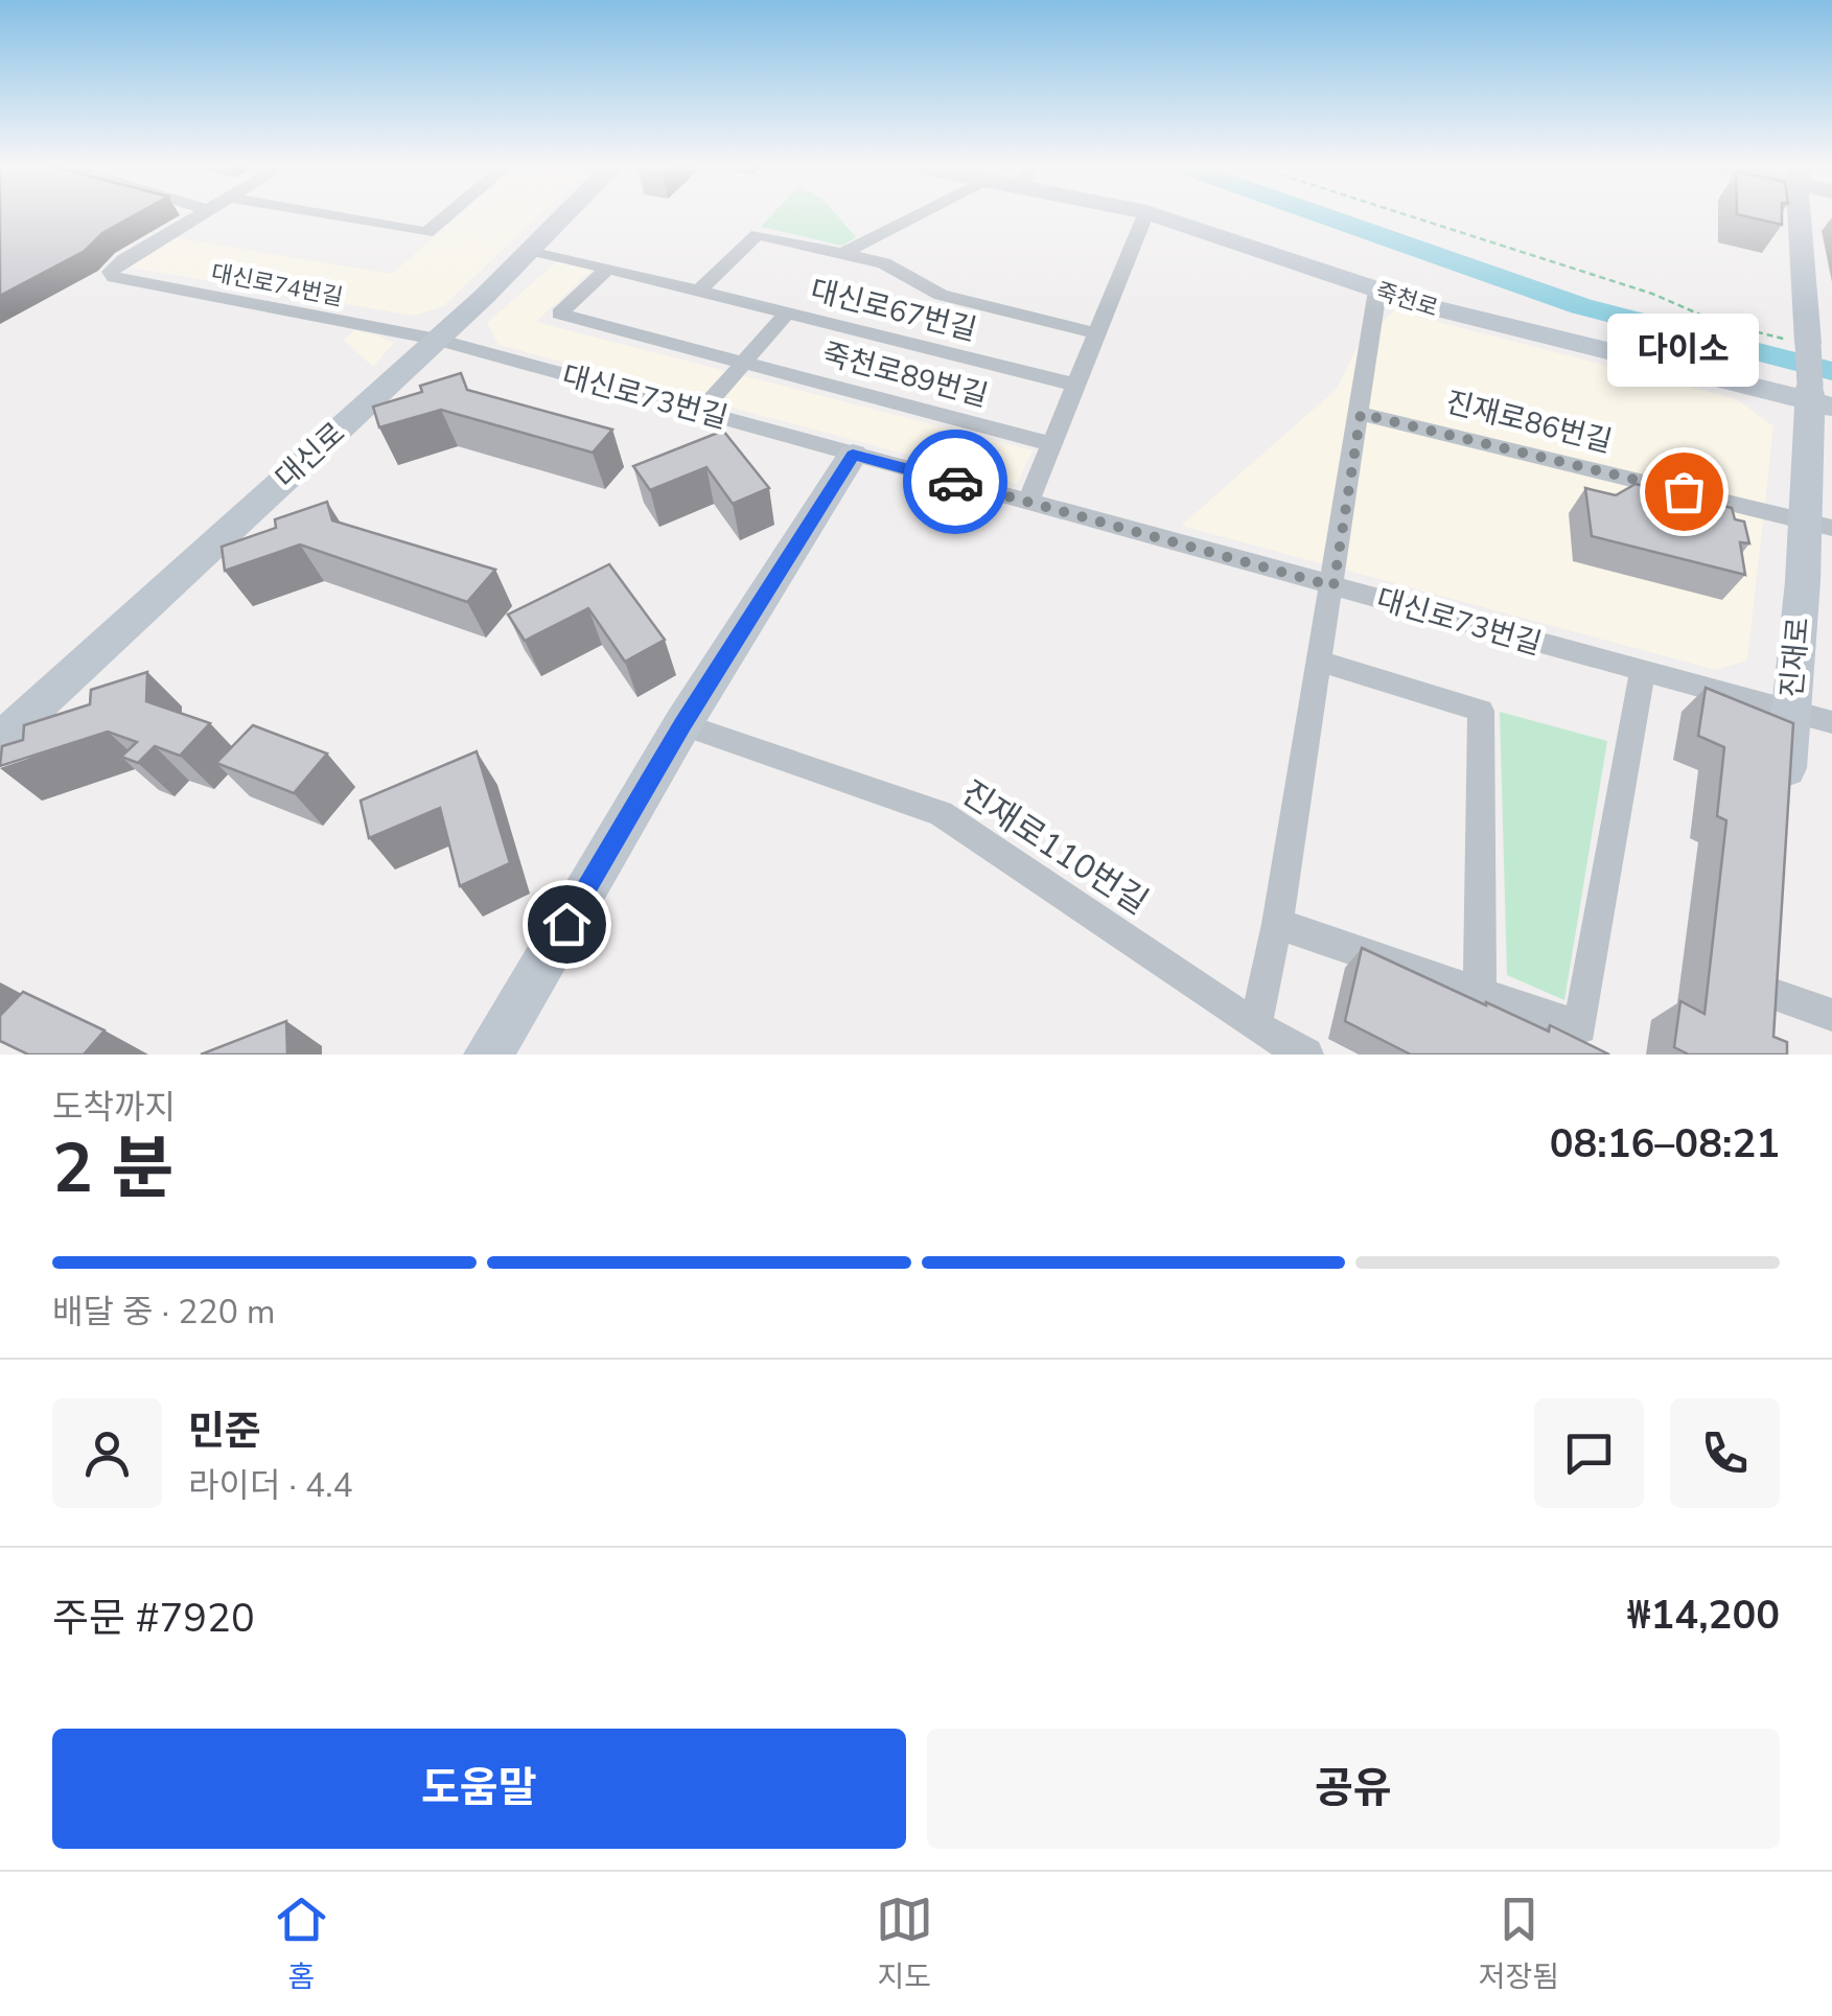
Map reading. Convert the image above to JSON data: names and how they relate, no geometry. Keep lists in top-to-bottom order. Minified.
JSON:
{"streets":{"street":["대신로74번길","죽천로","대신로67번길","죽천로89번길","대신로73번길","진재로86번길","대신로","진재로","진재로110번길"]},"crossings":[["대신로74번길","대신로73번길"],["대신로74번길","대신로"],["죽천로","진재로"],["대신로67번길","대신로"],["대신로73번길","대신로"],["대신로73번길","진재로"],["진재로86번길","진재로"]],"places":["다이소"],"page":{"bubble":"다이소","heading":["2 분","도착까지","08:16–08:21"],"panel":["민준","라이더 · 4.4","주문 #7920","₩14,200"],"bar":"배달 중 · 220 m","buttons":["도움말","공유"],"tabs":["홈","지도","저장됨"]}}
